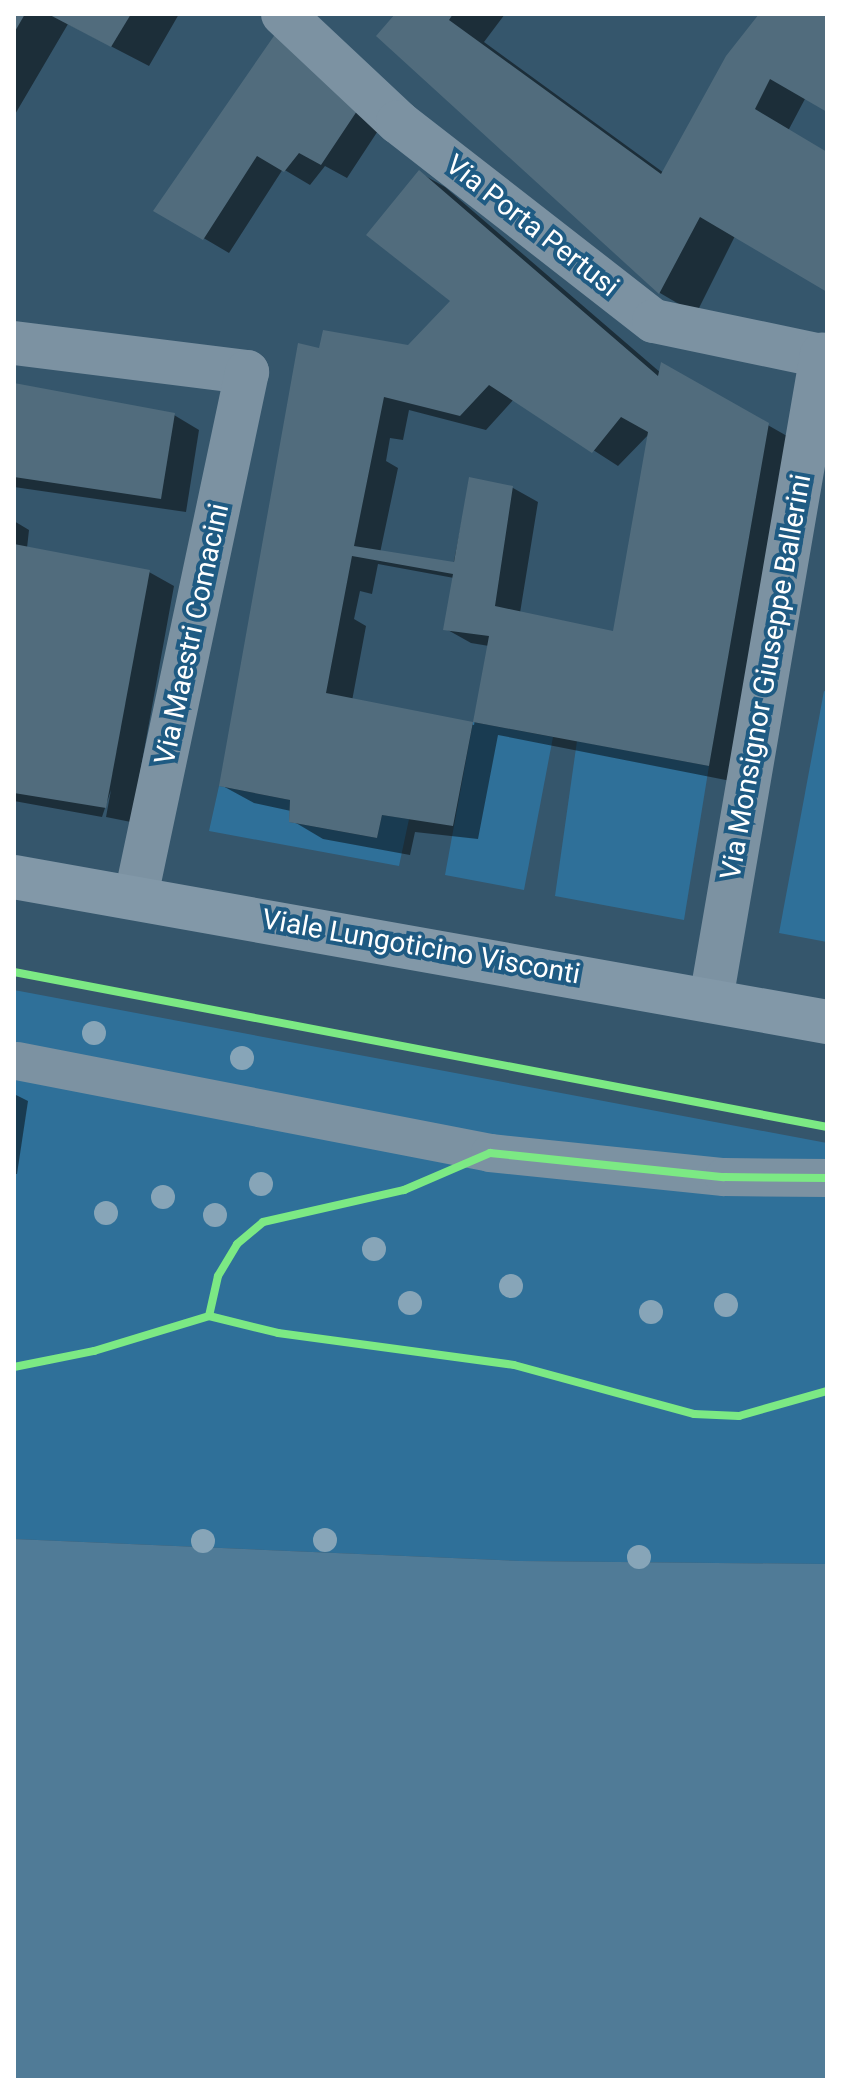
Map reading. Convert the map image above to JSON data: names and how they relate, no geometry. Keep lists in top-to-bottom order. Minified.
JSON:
{"streets":{"main road":["Viale Lungoticino Visconti"],"street":["Via Porta Pertusi","Via Maestri Comacini","Via Monsignor Giuseppe Ballerini"]},"crossings":[["Via Porta Pertusi","Via Monsignor Giuseppe Ballerini"],["Via Maestri Comacini","Viale Lungoticino Visconti"],["Via Monsignor Giuseppe Ballerini","Viale Lungoticino Visconti"]]}
